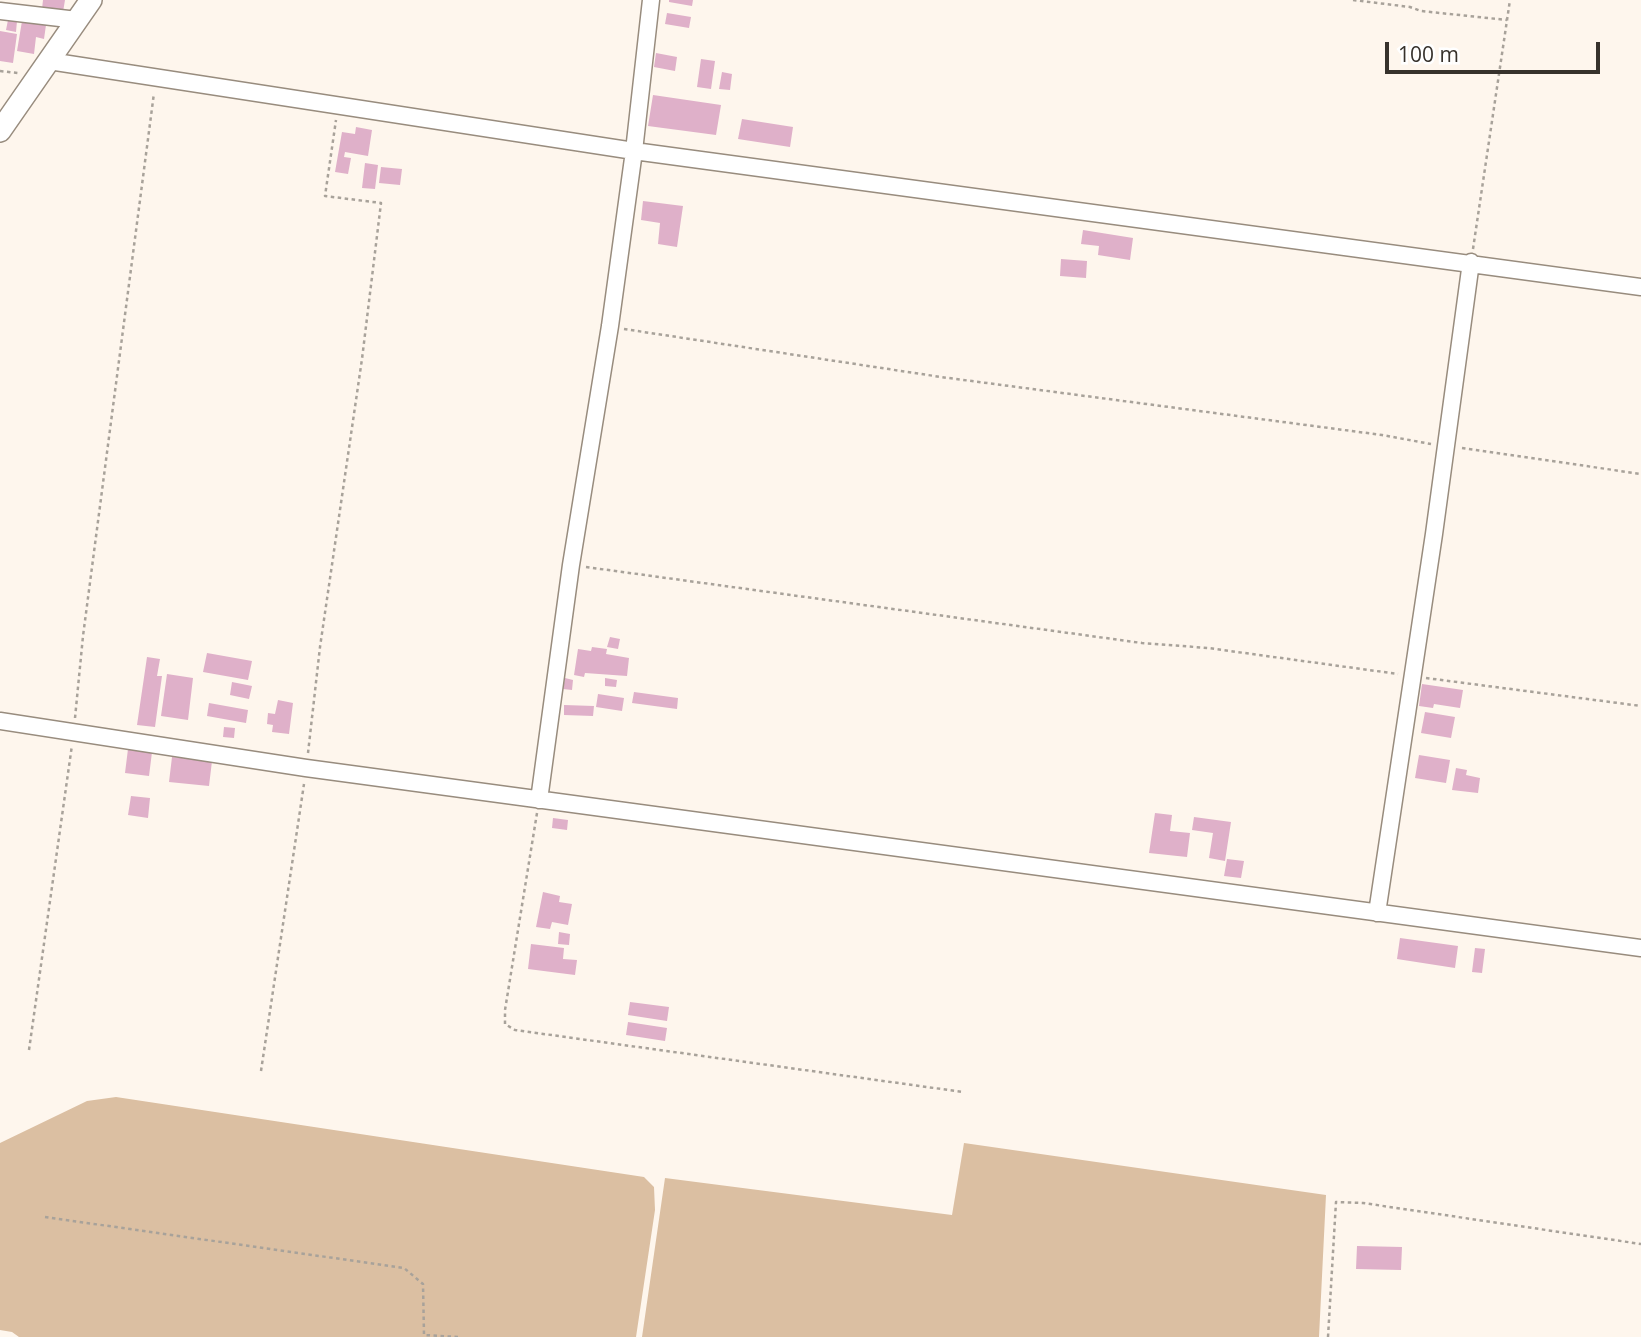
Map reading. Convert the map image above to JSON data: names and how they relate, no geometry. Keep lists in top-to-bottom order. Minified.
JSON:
{"scale_bar":"100 m"}
